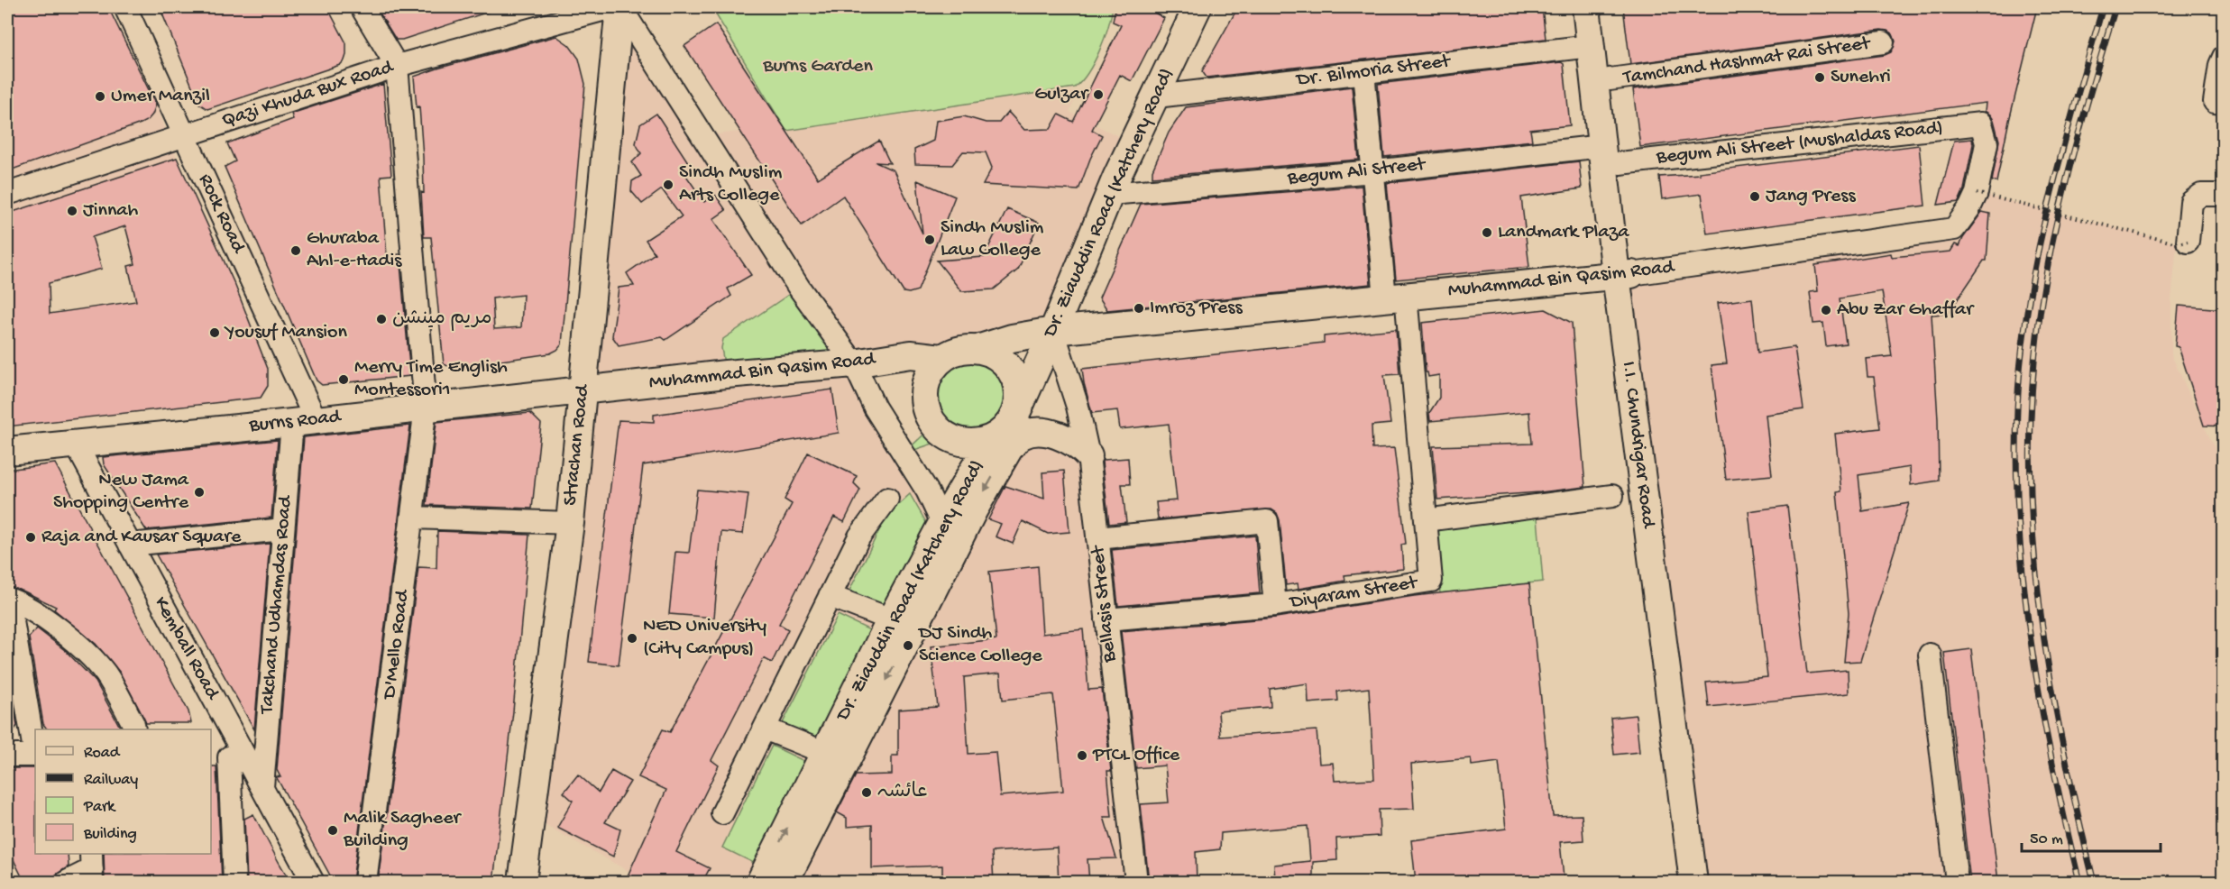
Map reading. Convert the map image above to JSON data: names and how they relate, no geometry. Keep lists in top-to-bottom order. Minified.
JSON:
{"streets":{"main road":["Dr. Ziauddin Road (Katchery Road)","Muhammad Bin Qasim Road","Burns Road","I.I. Chundrigar Road","Strachan Road"],"street":["Tamchand Hashmat Rai Street","Dr. Bilmoria Street","Qazi Khuda Bux Road","Begum Ali Street (Mushaldas Road)","Begum Ali Street","Rock Road","Diyaram Street","Bellasis Street","Takchand Udhamdas Road","D'Mello Road","Kemball Road"]},"crossings":[["Tamchand Hashmat Rai Street","I.I. Chundrigar Road"],["Dr. Bilmoria Street","Dr. Ziauddin Road (Katchery Road)"],["Dr. Bilmoria Street","I.I. Chundrigar Road"],["Dr. Bilmoria Street","Diyaram Street"],["Qazi Khuda Bux Road","Rock Road"],["Qazi Khuda Bux Road","D'Mello Road"],["Begum Ali Street (Mushaldas Road)","Begum Ali Street"],["Begum Ali Street (Mushaldas Road)","Muhammad Bin Qasim Road"],["Begum Ali Street (Mushaldas Road)","I.I. Chundrigar Road"],["Begum Ali Street","Dr. Ziauddin Road (Katchery Road)"],["Begum Ali Street","I.I. Chundrigar Road"],["Begum Ali Street","Diyaram Street"],["Dr. Ziauddin Road (Katchery Road)","Muhammad Bin Qasim Road"],["Dr. Ziauddin Road (Katchery Road)","Bellasis Street"],["Rock Road","Burns Road"],["Rock Road","Takchand Udhamdas Road"],["Muhammad Bin Qasim Road","Burns Road"],["Muhammad Bin Qasim Road","I.I. Chundrigar Road"],["Muhammad Bin Qasim Road","Strachan Road"],["Muhammad Bin Qasim Road","Diyaram Street"],["Muhammad Bin Qasim Road","Bellasis Street"],["Burns Road","Strachan Road"],["Burns Road","Takchand Udhamdas Road"],["Burns Road","D'Mello Road"],["Burns Road","Kemball Road"],["Diyaram Street","Bellasis Street"],["Takchand Udhamdas Road","Kemball Road"]],"parks":["Burns Garden"],"places":["Sunehri","Gulzar","Umer Manzil","Sindh Muslim Arts College","Jang Press","Jinnah","Landmark Plaza","Sindh Muslim Law College","Ghuraba Ahl-e-Hadis","Imroz Press","Abu Zar Ghaffar","مریم مینشن","Yousuf Mansion","Merry Time English Montessori1","New Jama Shopping Centre","Raja and Kausar Square","NED University (City Campus)","DJ Sindh Science College","PTCL Office","عائشہ","Malik Sagheer Building"],"legend":["Road","Railway","Park","Building"],"scale_bar":"50 m"}
